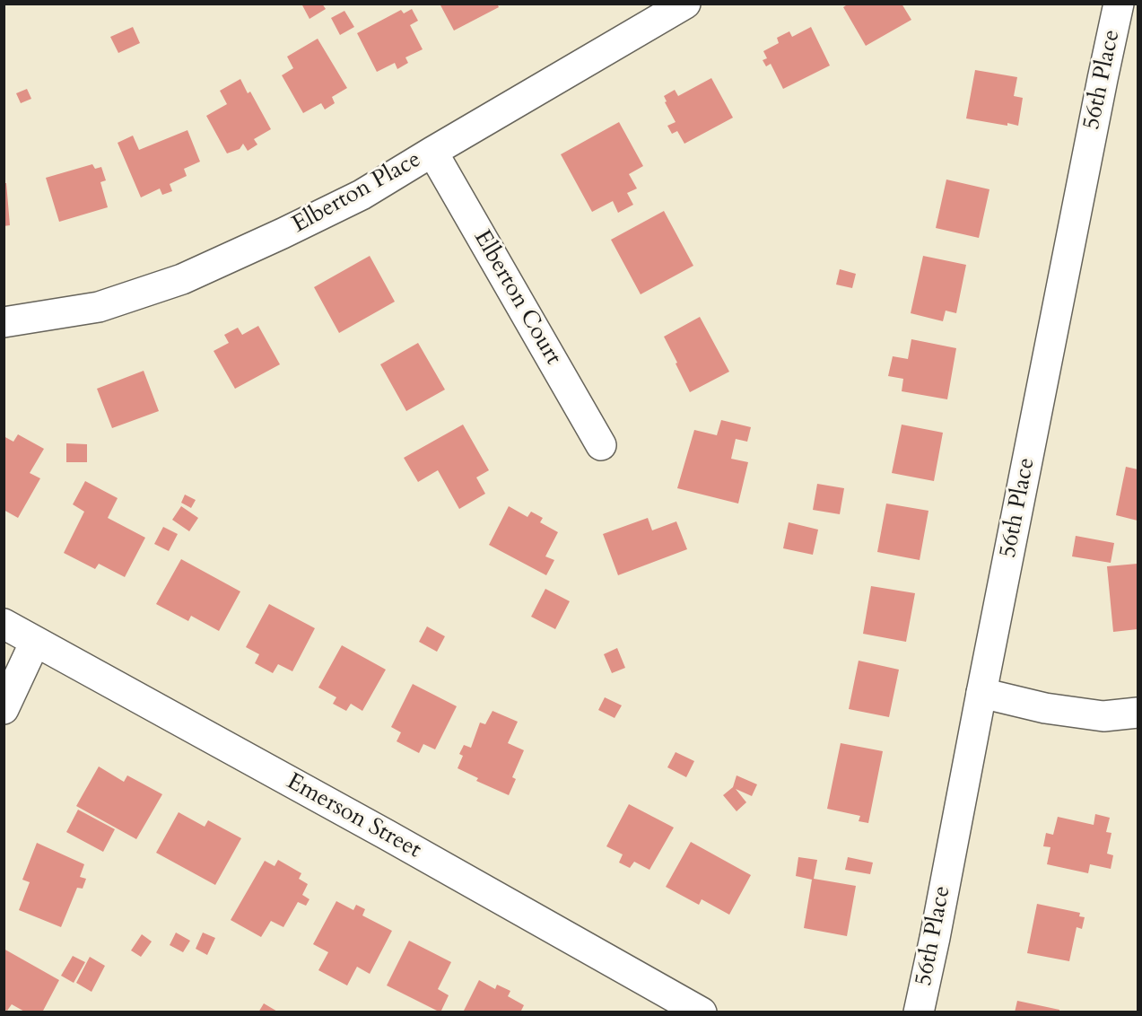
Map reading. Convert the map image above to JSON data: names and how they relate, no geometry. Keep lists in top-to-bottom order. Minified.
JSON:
{"streets":{"street":["56th Place","Elberton Place","Elberton Court","Emerson Street"]},"crossings":[["Elberton Place","Elberton Court"]]}
